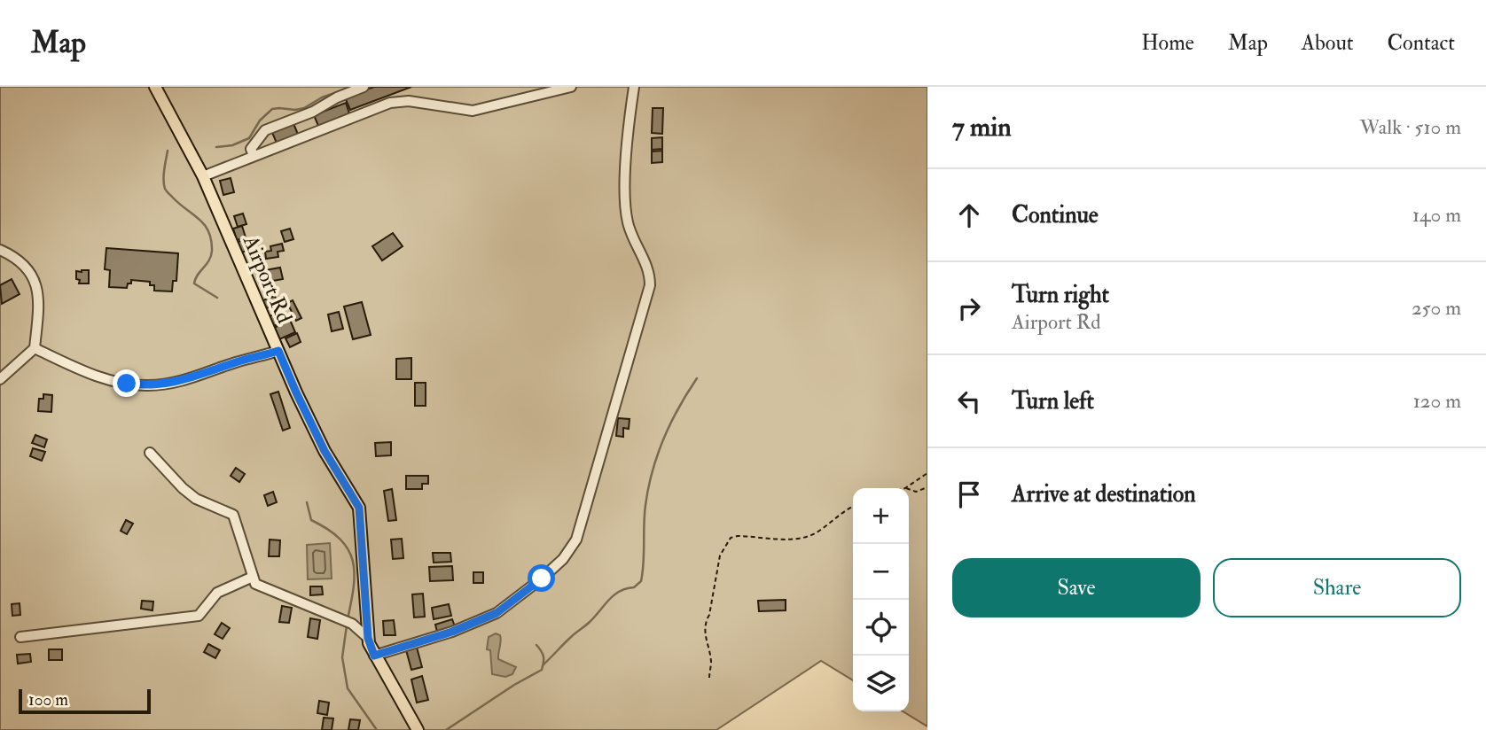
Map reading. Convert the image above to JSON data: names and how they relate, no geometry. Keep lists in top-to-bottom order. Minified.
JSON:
{"streets":{"main road":["Airport Rd"]},"scale_bar":"100 m","page":{"header":"Map","nav":["Home","Map","About","Contact"],"heading":["7 min","Walk · 510 m"],"list":[["Continue","140 m"],["Turn right","Airport Rd","250 m"],["Turn left","120 m"],"Arrive at destination"],"map_buttons":["+","−"],"buttons":["Save","Share"],"scale":"100 m"}}
